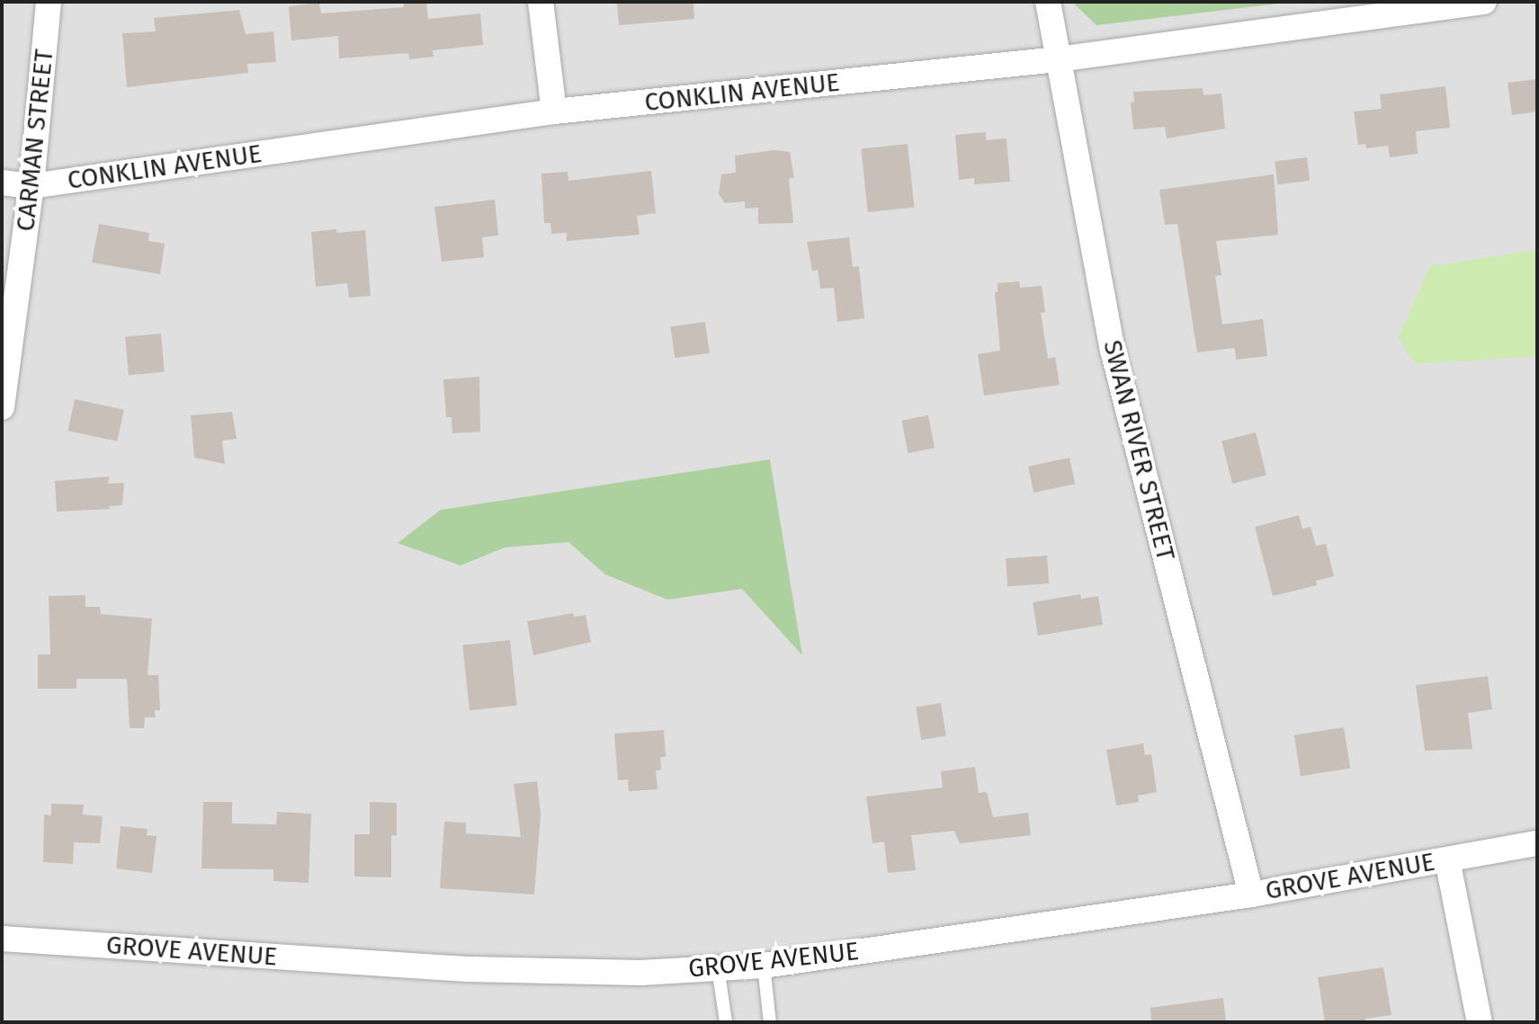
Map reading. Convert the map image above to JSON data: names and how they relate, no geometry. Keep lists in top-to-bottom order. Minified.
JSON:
{"streets":{"street":["CONKLIN AVENUE","CARMAN STREET","SWAN RIVER STREET","GROVE AVENUE"]},"crossings":[["CONKLIN AVENUE","CARMAN STREET"],["CONKLIN AVENUE","SWAN RIVER STREET"],["SWAN RIVER STREET","GROVE AVENUE"]]}
